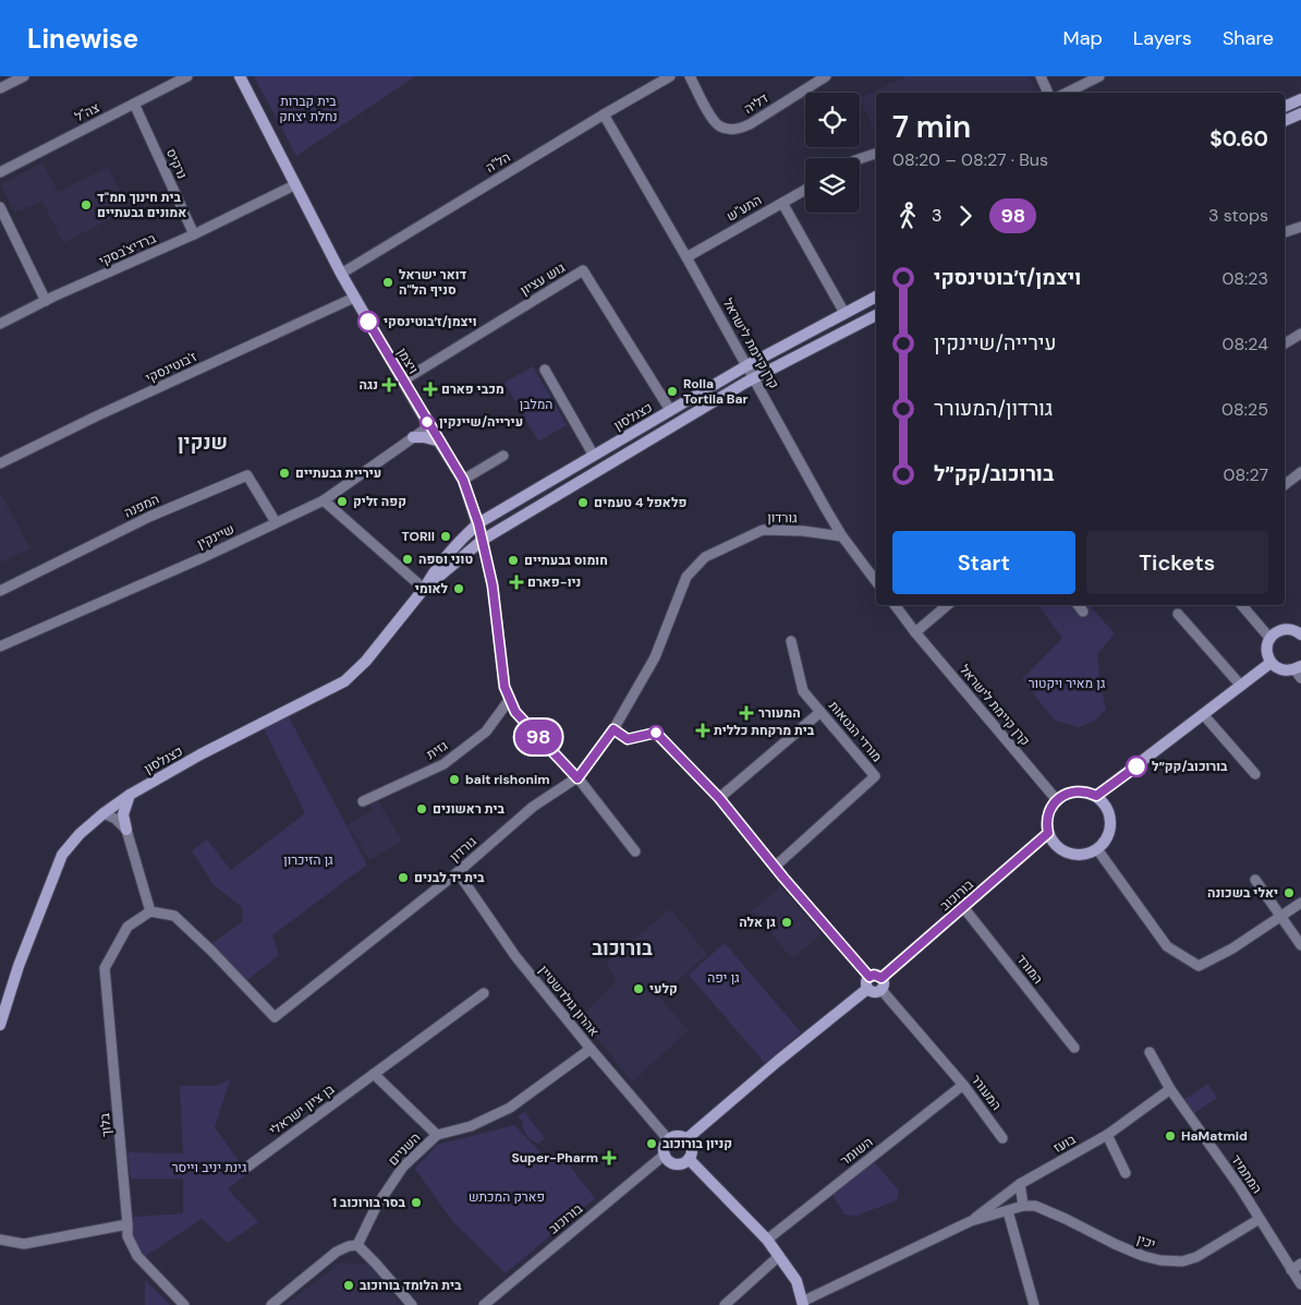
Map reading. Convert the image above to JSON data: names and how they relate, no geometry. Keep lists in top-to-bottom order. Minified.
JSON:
{"streets":{"street":["דליה","צה\"ל","הל\"ה","נרקיס","התע\"ש","ברדיצ'בסקי","גוש עציון","קרן קיימת לישראל","ויצמן","ז'בוטינסקי","כצנלסון","המפנה","גורדון","שיינקין","מורדי הגטאות","גזית","בורוכוב","המורד","אהרון גולדשטיין","המעורר","בן ציון ישראלי","בלוך","בועז","השניים","השומר","המתמיד","יכין"]},"crossings":[["צה\"ל","נרקיס"],["הל\"ה","קרן קיימת לישראל"],["הל\"ה","ויצמן"],["נרקיס","ברדיצ'בסקי"],["התע\"ש","קרן קיימת לישראל"],["ברדיצ'בסקי","ויצמן"],["גוש עציון","ויצמן"],["גוש עציון","כצנלסון"],["קרן קיימת לישראל","כצנלסון"],["קרן קיימת לישראל","גורדון"],["קרן קיימת לישראל","בורוכוב"],["ויצמן","ז'בוטינסקי"],["ויצמן","כצנלסון"],["ויצמן","גורדון"],["ויצמן","שיינקין"],["ויצמן","גזית"],["המפנה","שיינקין"],["גורדון","אהרון גולדשטיין"],["גורדון","בלוך"],["בורוכוב","המורד"],["בורוכוב","אהרון גולדשטיין"],["בורוכוב","המעורר"],["אהרון גולדשטיין","השניים"],["המעורר","השומר"],["בועז","המתמיד"],["בועז","יכין"],["המתמיד","יכין"]],"districts":["שנקין","בורוכוב"],"parks":["בית קברות נחלת יצחק","המלבן","גן מאיר ויקטור","גן הזיכרון","גן יפה","גינת יניב וייסר","פארק המכתש"],"places":{"other":["בית חינוך חמ\"ד אמונים גבעתיים","דואר ישראל סניף הל\"ה","ויצמן/ז׳בוטינסקי","Rolla Tortila Bar","עירייה/שיינקין","עיריית גבעתיים","קפה זליק","פלאפל 4 טעמים","TORII","טוני וספה","חומוס גבעתיים","לאומי","בורוכוב/קק״ל","bait rishonim","בית ראשונים","בית יד לבנים","יאלי בשכונה","גן אלה","קלעי","HaMatmid","קניון בורוכוב","בסר בורוכוב 1","בית הלומד בורוכוב"],"health":["נגה","מכבי פארם","ניו-פארם","המעורר","בית מרקחת כללית","Super-Pharm"]},"lines":["bus line 98"],"page":{"header":"Linewise","nav":["Map","Layers","Share"],"on_map":"98","heading":["7 min","08:20 – 08:27 · Bus","$0.60"],"legs":["3","98","3 stops"],"list":[{"name":"ויצמן/ז׳בוטינסקי","value":"08:23"},{"name":"עירייה/שיינקין","value":"08:24"},{"name":"גורדון/המעורר","value":"08:25"},{"name":"בורוכוב/קק״ל","value":"08:27"}],"buttons":["Start","Tickets"]}}
